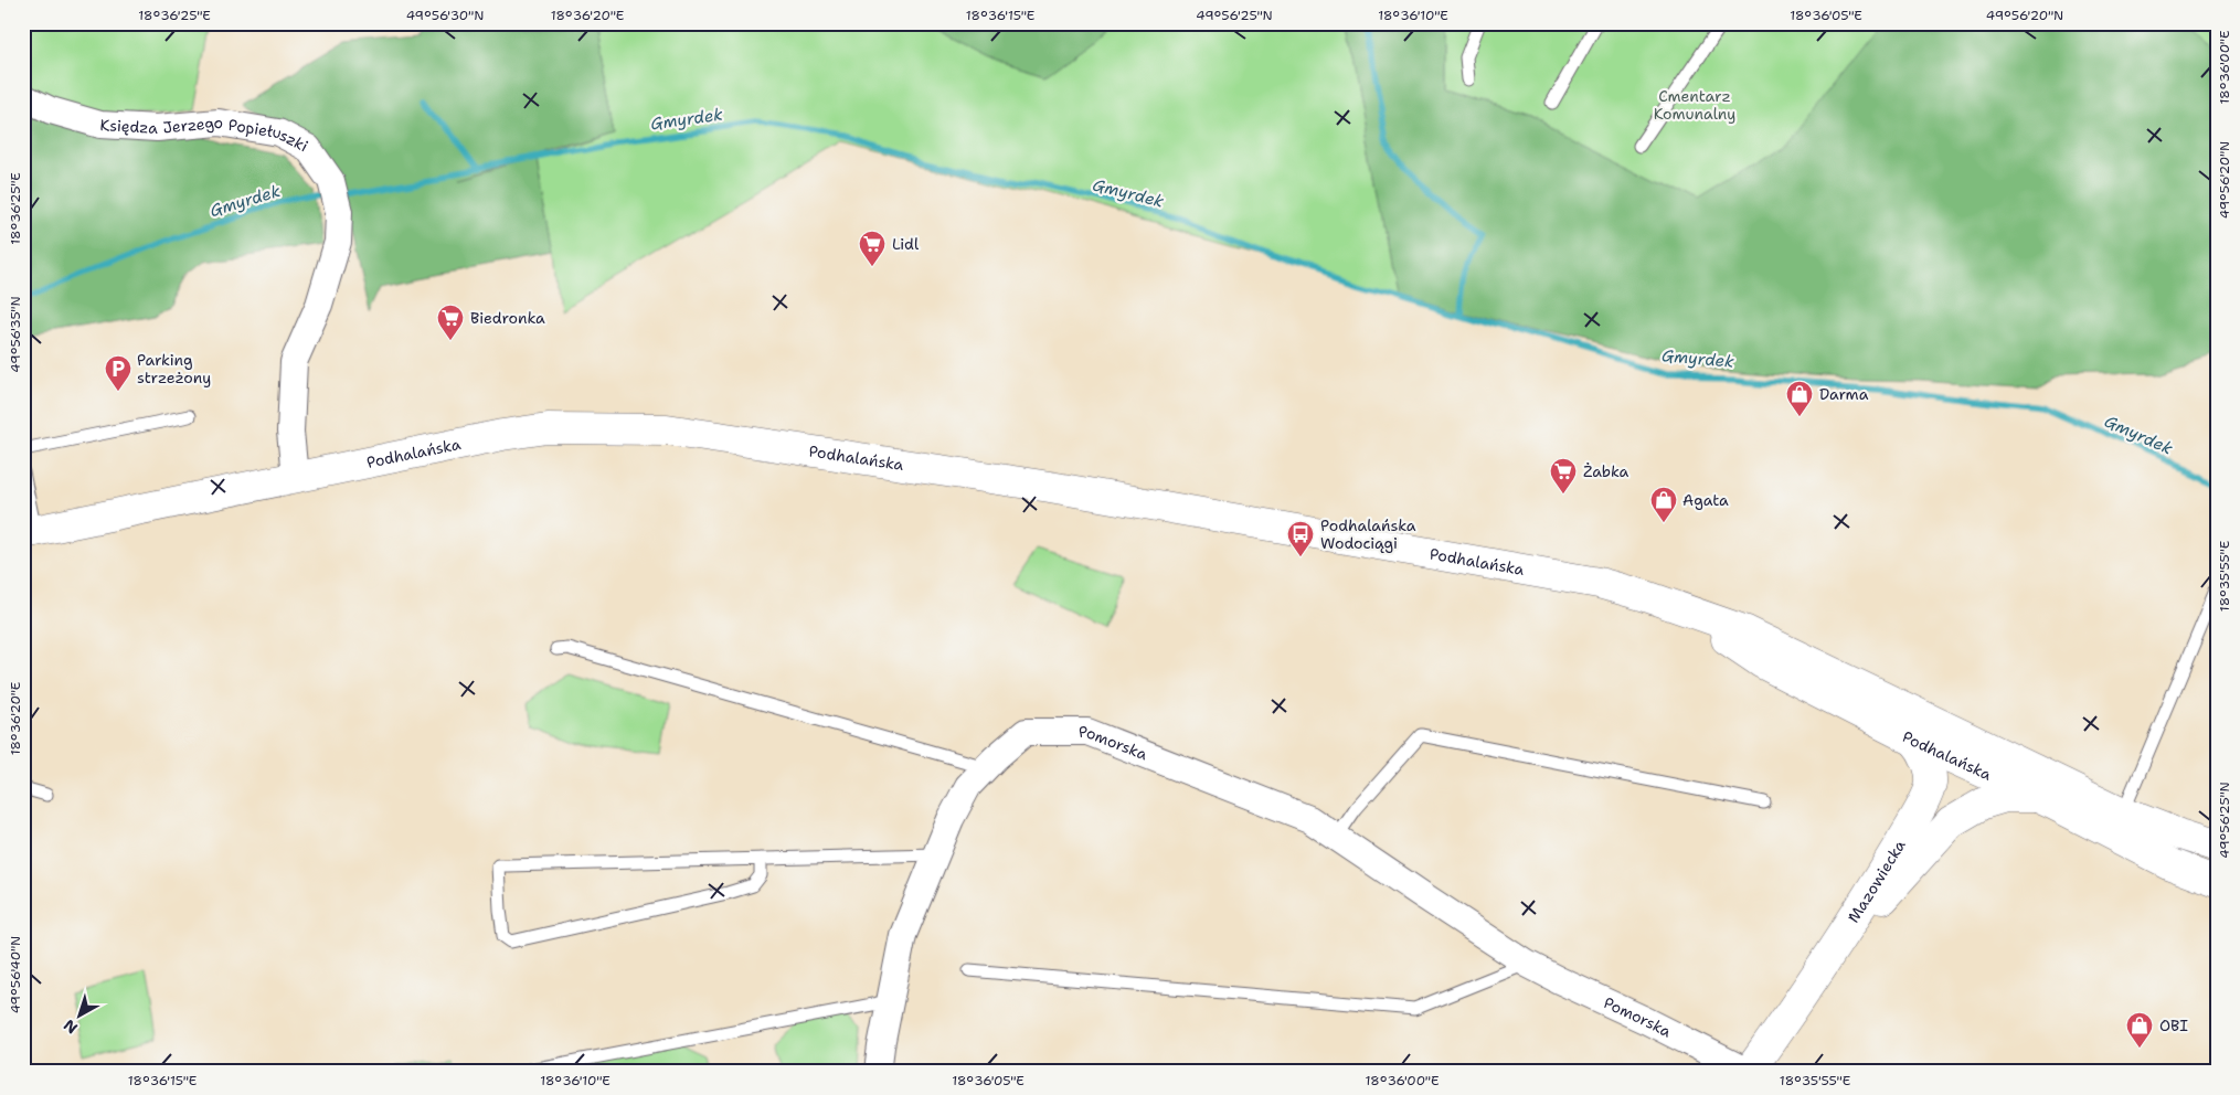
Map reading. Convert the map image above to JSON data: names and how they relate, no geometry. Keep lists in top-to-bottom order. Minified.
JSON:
{"streets":{"street":["Księdza Jerzego Popiełuszki","Podhalańska","Pomorska","Mazowiecka"]},"crossings":[["Księdza Jerzego Popiełuszki","Podhalańska"],["Podhalańska","Mazowiecka"],["Pomorska","Mazowiecka"]],"water":["Gmyrdek"],"parks":["Cmentarz Komunalny"],"places":{"supermarket":["Lidl","Biedronka","Żabka"],"parking":["Parking strzeżony"],"shop":["Darma","Agata","OBI"],"bus stop":["Podhalańska Wodociągi"]},"north":"bottom left","coordinates":["18°36'25\"E","49°56'30\"N","18°36'20\"E","18°36'15\"E","49°56'25\"N","18°36'10\"E","18°36'05\"E","49°56'20\"N","18°36'00\"E","49°56'35\"N","18°35'55\"E","49°56'40\"N"]}
